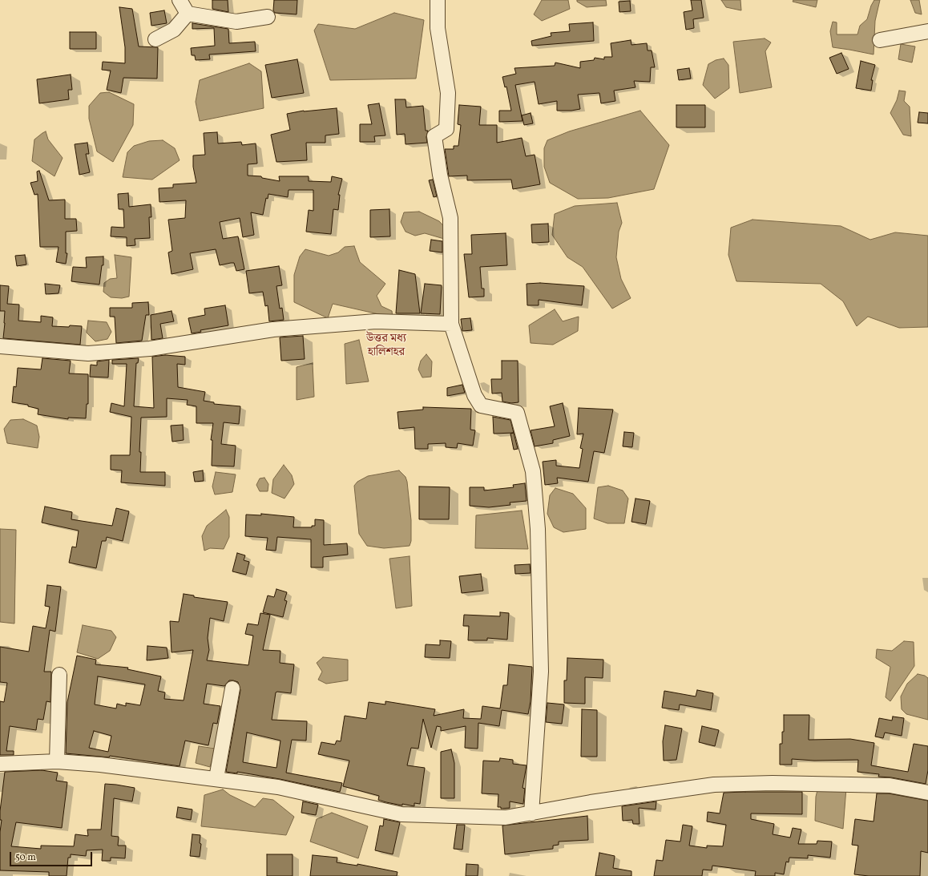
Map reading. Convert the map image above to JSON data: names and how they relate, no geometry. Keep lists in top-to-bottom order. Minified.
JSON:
{"districts":["উত্তর মধ্য হালিশহর"],"scale_bar":"50 m"}
